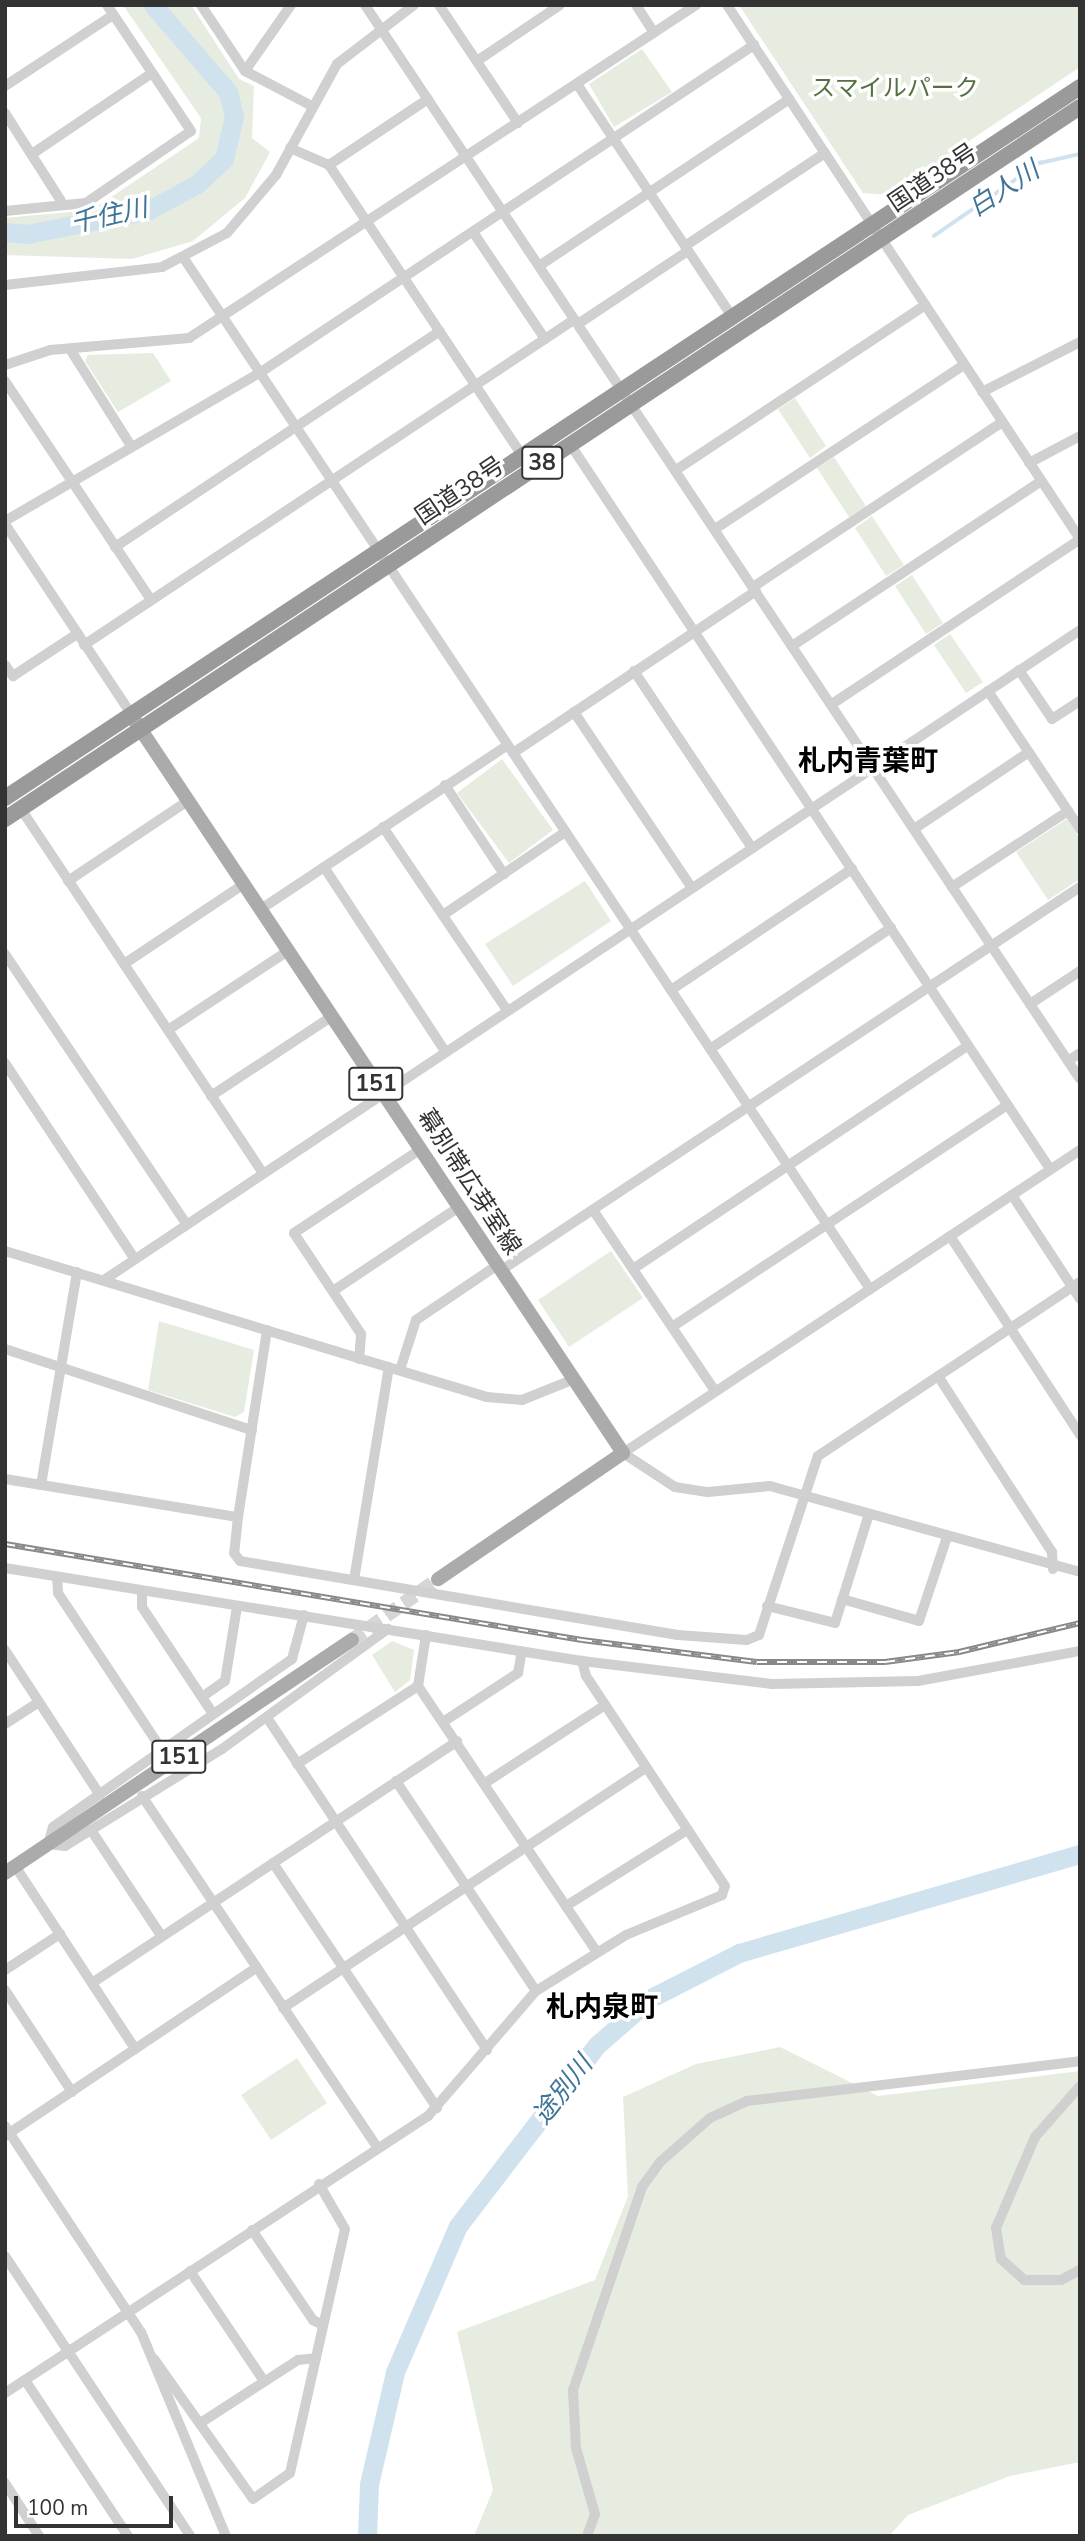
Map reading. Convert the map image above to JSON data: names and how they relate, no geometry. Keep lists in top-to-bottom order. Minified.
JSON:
{"streets":{"highway":["国道38号","38"],"main road":["151","幕別帯広芽室線"]},"crossings":[["国道38号","幕別帯広芽室線"]],"districts":["札内青葉町","札内泉町"],"water":["白人川","千住川","途別川"],"parks":["スマイルパーク"],"scale_bar":"100 m"}
